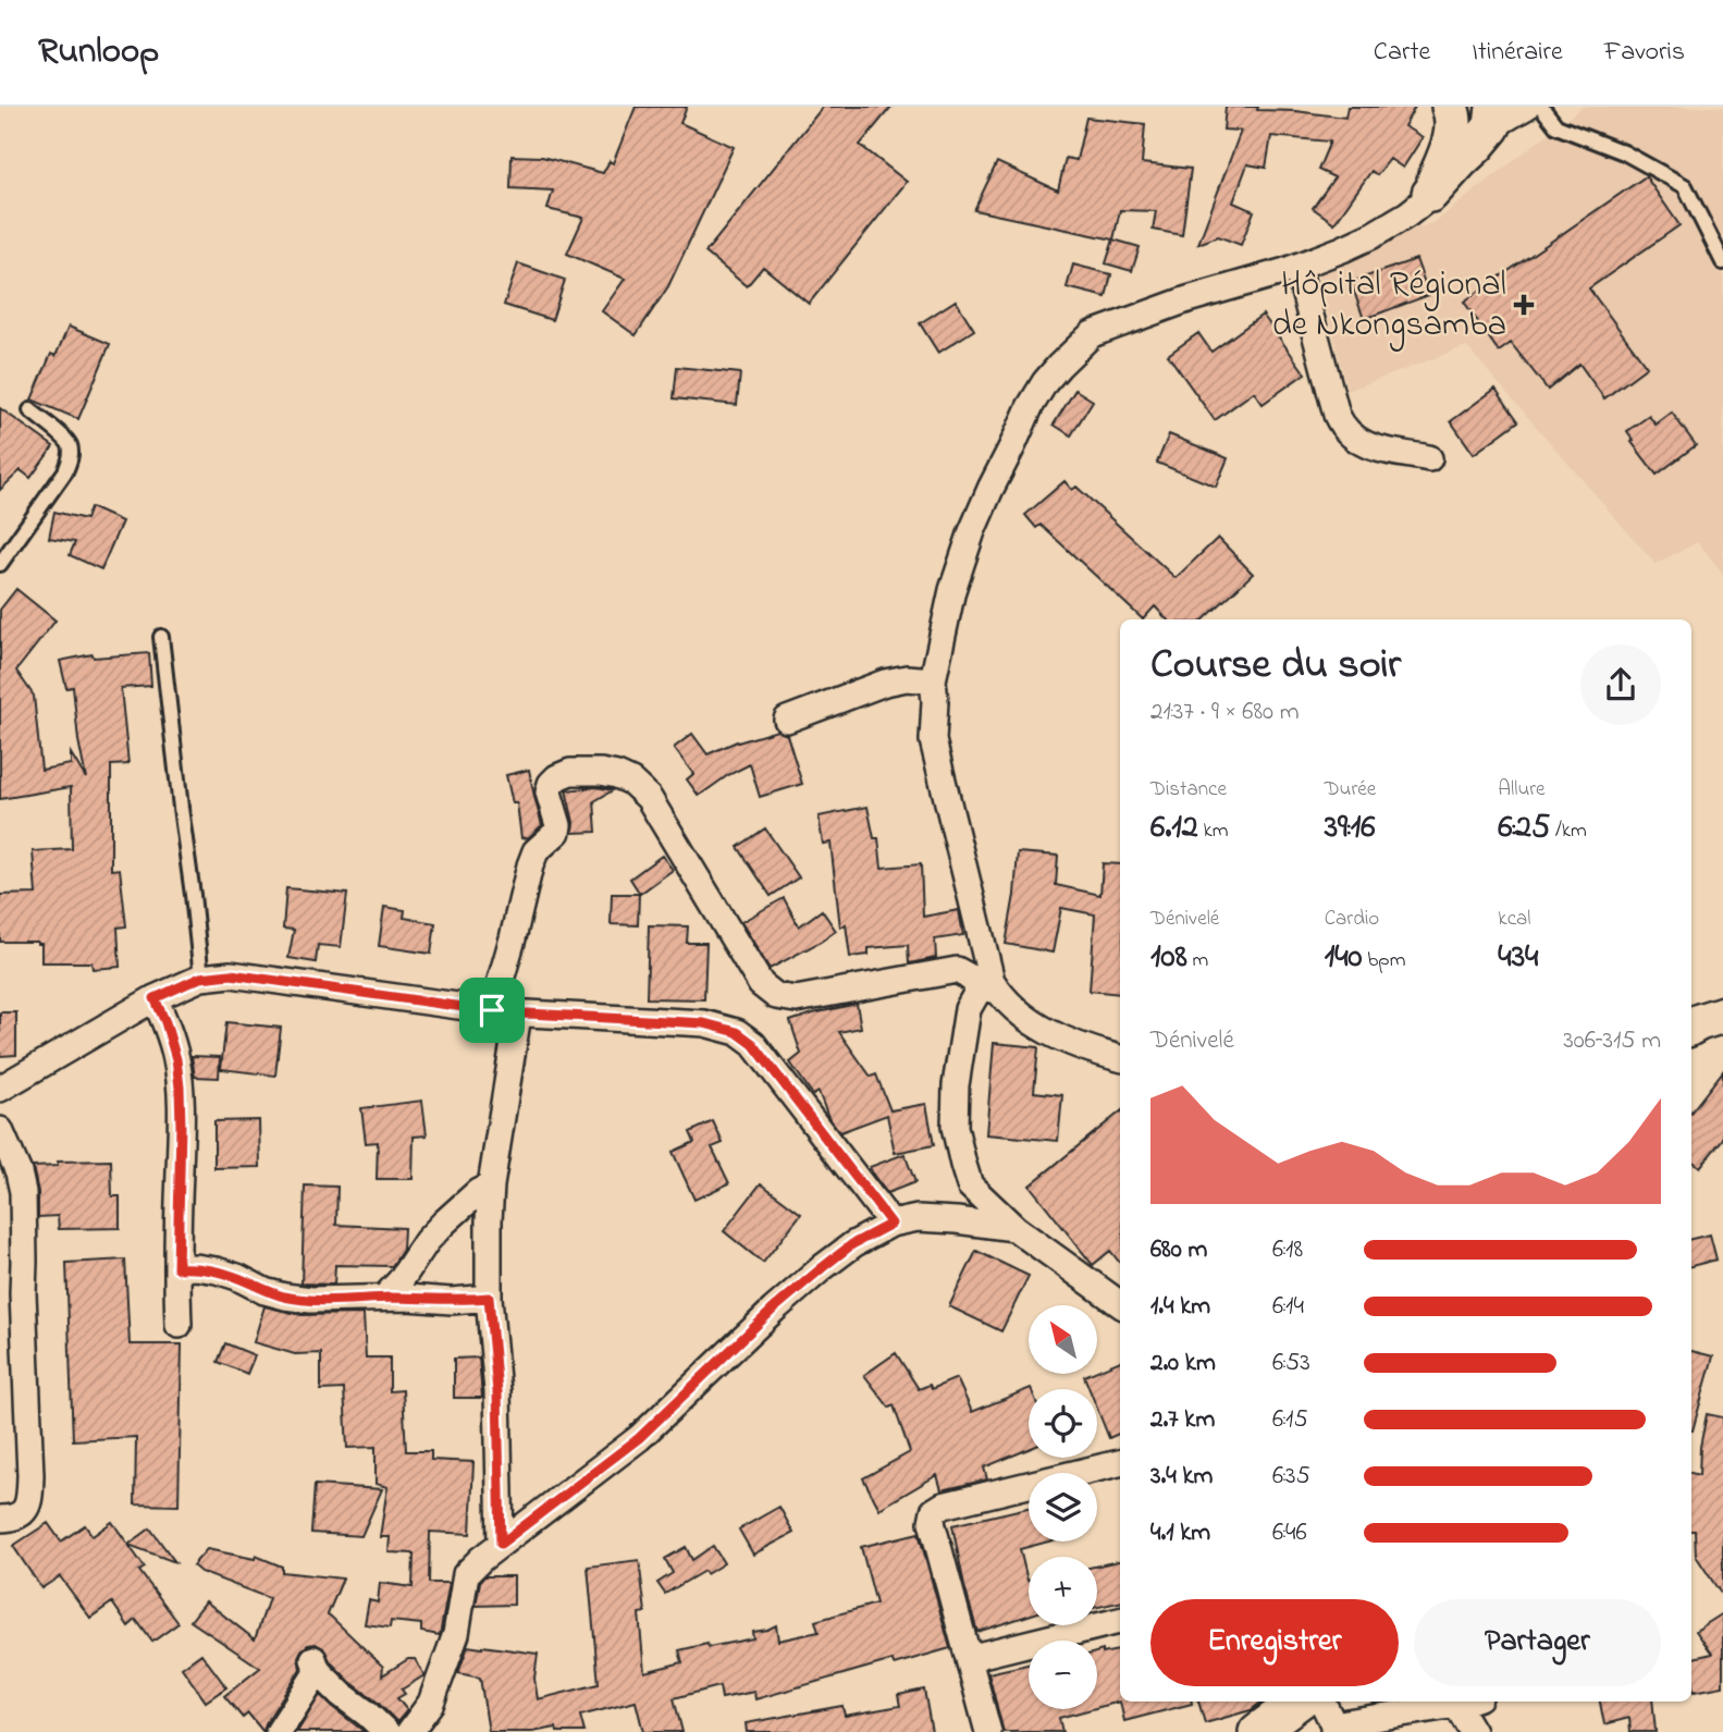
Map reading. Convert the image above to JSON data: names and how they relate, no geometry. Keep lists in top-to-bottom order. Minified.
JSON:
{"places":{"health":["Hôpital Régional de Nkongsamba"]},"north":"top left","page":{"header":"Runloop","nav":["Carte","Itinéraire","Favoris"],"heading":["Course du soir","21:37 · 9 × 680 m"],"stats":[["Distance","6.12 km"],["Durée","39:16"],["Allure","6:25 /km"],["Dénivelé","108 m"],["Cardio","140 bpm"],["kcal","434"]],"chart":["Dénivelé","306–315 m"],"list":[{"name":"680 m","note":"6:18"},{"name":"1.4 km","note":"6:14"},{"name":"2.0 km","note":"6:53"},{"name":"2.7 km","note":"6:15"},{"name":"3.4 km","note":"6:35"},{"name":"4.1 km","note":"6:46"}],"map_buttons":["+","−"],"buttons":["Enregistrer","Partager"]}}
